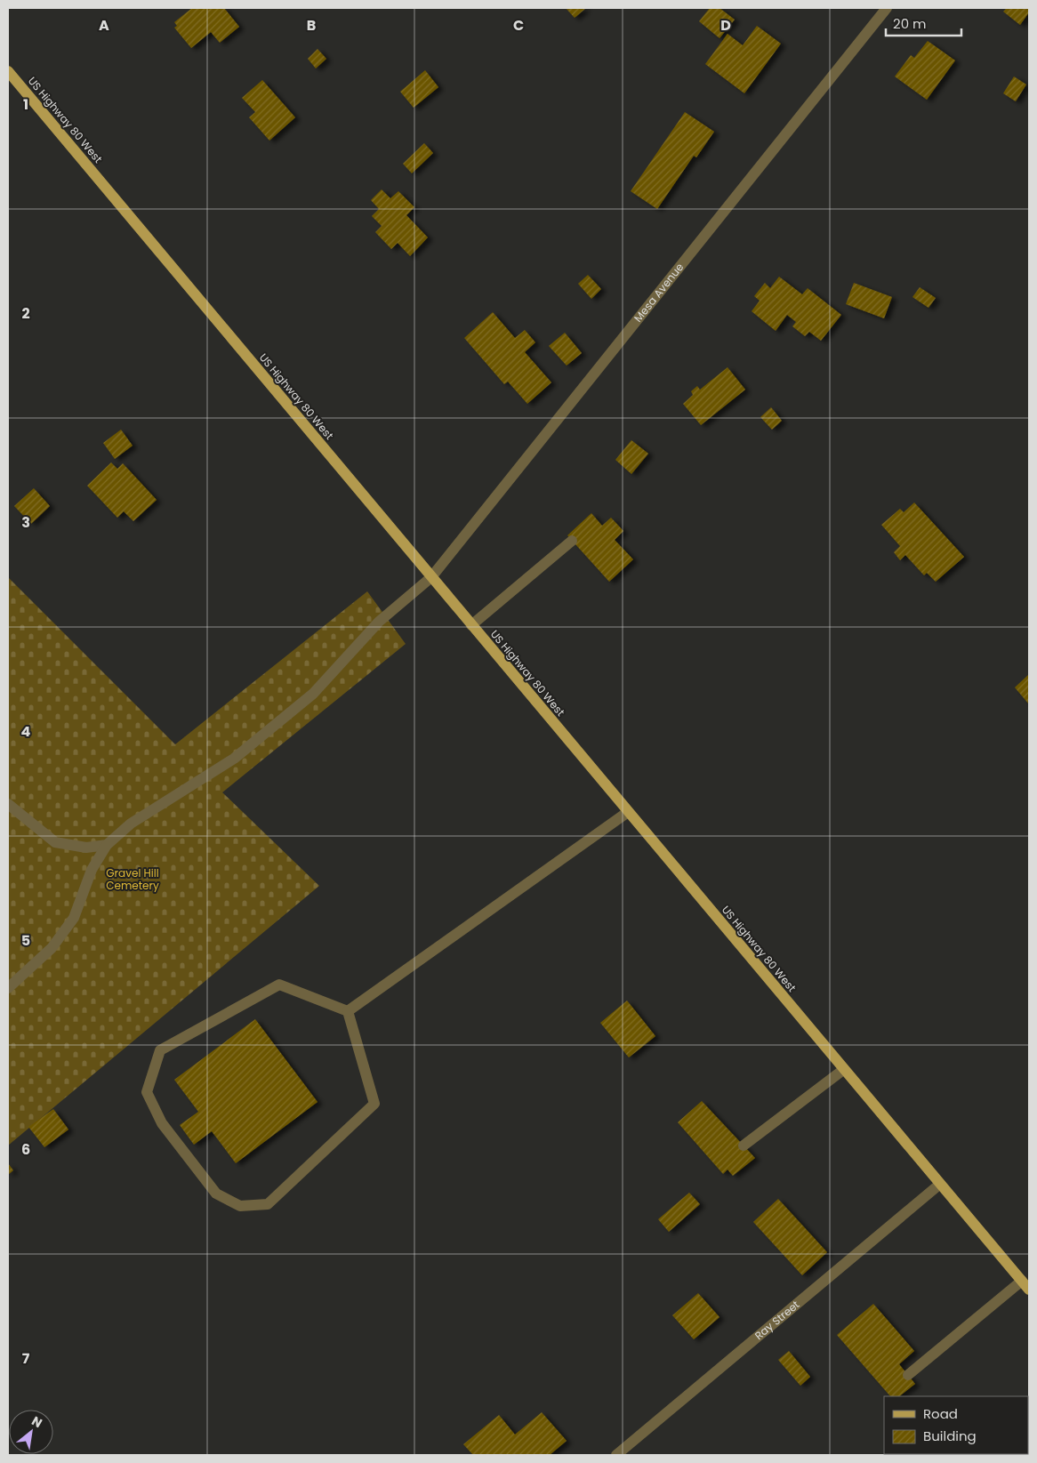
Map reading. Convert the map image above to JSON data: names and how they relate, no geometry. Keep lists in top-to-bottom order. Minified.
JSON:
{"streets":{"main road":["US Highway 80 West"],"street":["Mesa Avenue","Ray Street"]},"crossings":[["US Highway 80 West","Mesa Avenue"],["US Highway 80 West","Ray Street"]],"parks":["Gravel Hill Cemetery"],"legend":["Road","Building"],"scale_bar":"20 m","north":"top right","grid":{"columns":["A","B","C","D"],"rows":["1","2","3","4","5","6","7"]}}
